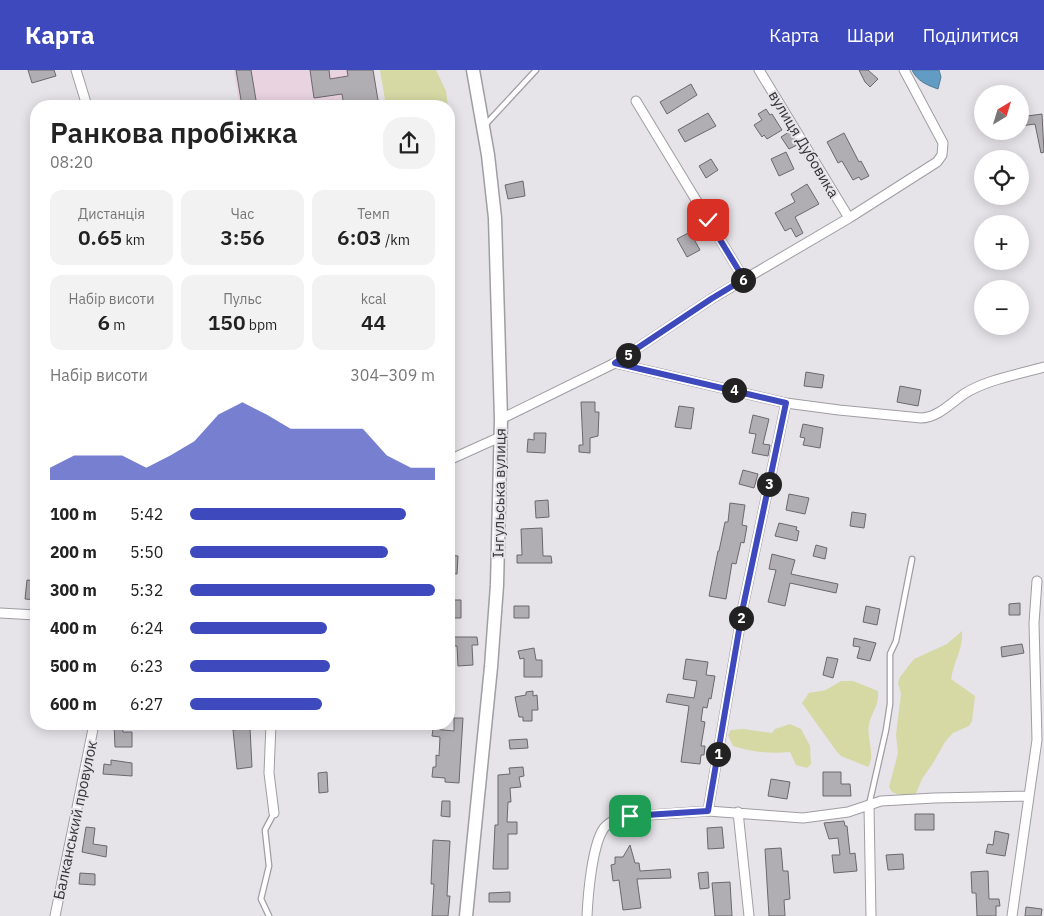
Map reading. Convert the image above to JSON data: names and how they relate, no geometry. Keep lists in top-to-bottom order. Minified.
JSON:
{"streets":{"street":["вулиця Дубовика","Інгульська вулиця","Балканський провулок"]},"north":"top right","page":{"header":"Карта","nav":["Карта","Шари","Поділитися"],"map_buttons":["+","−"],"heading":["Ранкова пробіжка","08:20"],"stats":[["Дистанція","0.65 km"],["Час","3:56"],["Темп","6:03 /km"],["Набір висоти","6 m"],["Пульс","150 bpm"],["kcal","44"]],"pins":["6","5","4","3","2","1"],"chart":["Набір висоти","304–309 m"],"list":[{"name":"100 m","note":"5:42"},{"name":"200 m","note":"5:50"},{"name":"300 m","note":"5:32"},{"name":"400 m","note":"6:24"},{"name":"500 m","note":"6:23"},{"name":"600 m","note":"6:27"}]}}
